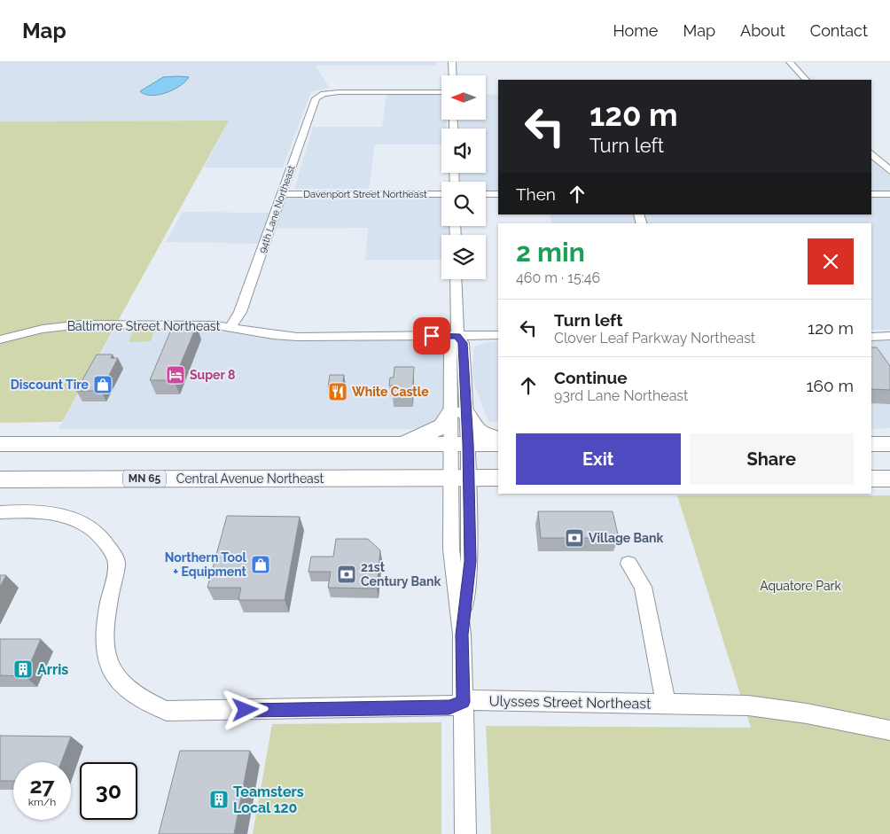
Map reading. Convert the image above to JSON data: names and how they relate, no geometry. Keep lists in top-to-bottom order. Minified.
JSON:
{"streets":{"highway":["MN 65","Central Avenue Northeast"],"street":["Davenport Street Northeast","94th Lane Northeast","Baltimore Street Northeast","Ulysses Street Northeast"]},"crossings":[["Davenport Street Northeast","94th Lane Northeast"],["94th Lane Northeast","Baltimore Street Northeast"]],"parks":["Aquatore Park"],"places":{"hotel":["Super 8"],"shop":["Discount Tire","Northern Tool + Equipment"],"restaurant":["White Castle"],"bank":["Village Bank","21st Century Bank"],"building":["Arris","Teamsters Local 120"]},"north":"left","page":{"header":"Map","nav":["Home","Map","About","Contact"],"turn":["120 m","Turn left"],"then":"Then","heading":["2 min","460 m · 15:46"],"list":[{"name":"Turn left","note":"Clover Leaf Parkway Northeast","value":"120 m"},{"name":"Continue","note":"93rd Lane Northeast","value":"160 m"}],"buttons":["Exit","Share"],"speed":"27 km/h","limit":"30"}}
